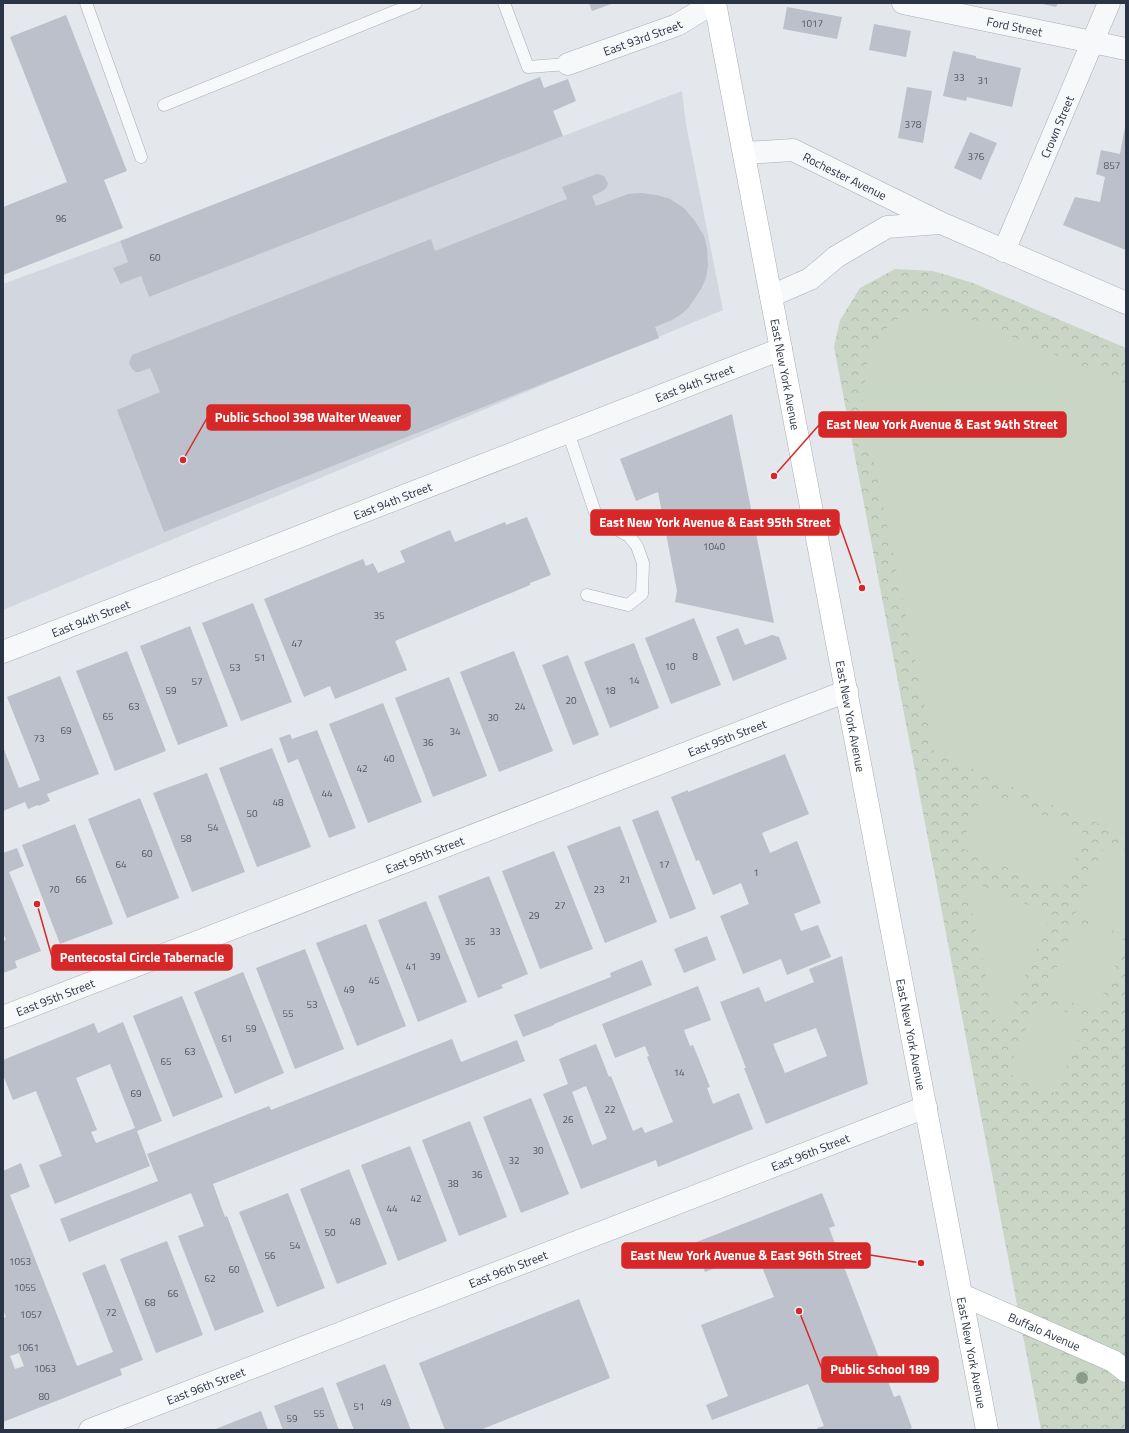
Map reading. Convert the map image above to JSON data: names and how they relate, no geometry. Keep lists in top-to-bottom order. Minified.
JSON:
{"streets":{"main road":["East New York Avenue","Buffalo Avenue"],"street":["Ford Street","East 93rd Street","Crown Street","Rochester Avenue","East 94th Street","East 95th Street","East 96th Street"]},"crossings":[["Ford Street","Crown Street"],["East 93rd Street","East New York Avenue"],["Crown Street","Rochester Avenue"],["Rochester Avenue","East New York Avenue"],["East New York Avenue","East 94th Street"],["East New York Avenue","East 95th Street"],["East New York Avenue","East 96th Street"],["East New York Avenue","Buffalo Avenue"]],"places":["Public School 398 Walter Weaver","East New York Avenue & East 94th Street","East New York Avenue & East 95th Street","Pentecostal Circle Tabernacle","East New York Avenue & East 96th Street","Public School 189"],"house_numbers":["1017","33","31","378","376","857","96","60","1040","35","47","8","51","10","53","14","57","59","18","20","63","24","65","30","69","34","73","36","40","42","44","48","50","54","58","60","64","17","1","66","21","70","23","27","29","33","35","39","41","45","49","53","55","59","61","63","65","14","69","22","26","30","32","36","38","42","44","48","50","54","56","1053","60","62","1055","66","68","72","1057","1061","1063","80","49","51","55","59"]}
